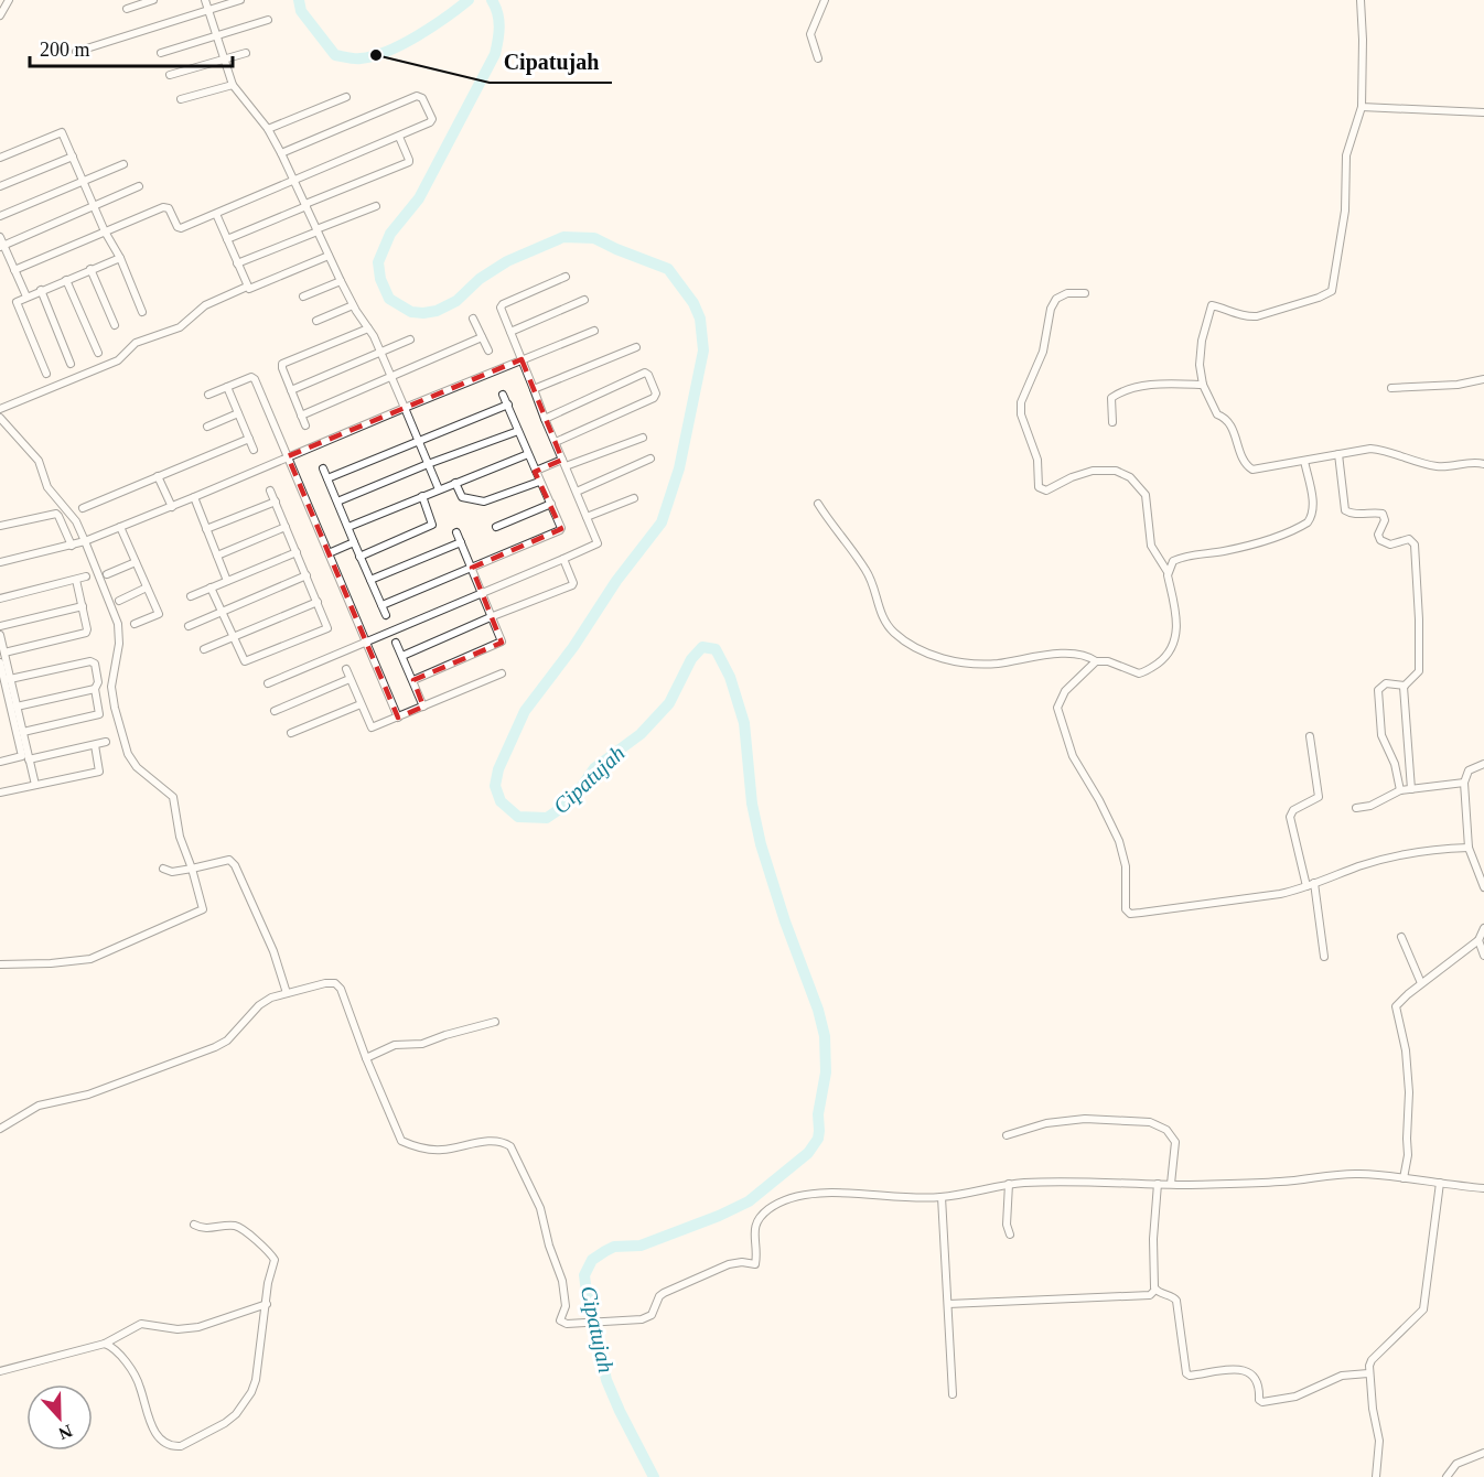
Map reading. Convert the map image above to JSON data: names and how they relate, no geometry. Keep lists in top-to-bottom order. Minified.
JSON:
{"water":["Cipatujah"],"places":["Cipatujah"],"scale_bar":"200 m","north":"bottom"}
